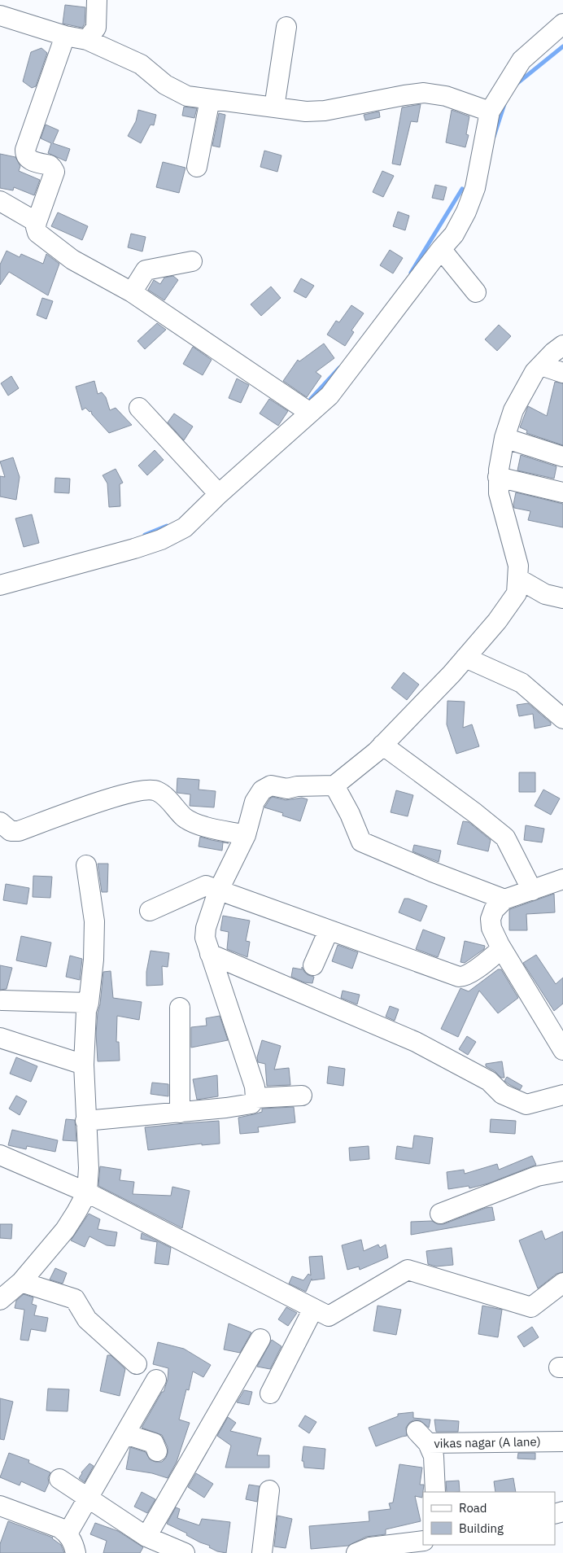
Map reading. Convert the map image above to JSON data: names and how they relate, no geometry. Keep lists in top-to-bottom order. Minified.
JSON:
{"streets":{"street":["vikas nagar (A lane)"]},"legend":["Road","Building"]}
